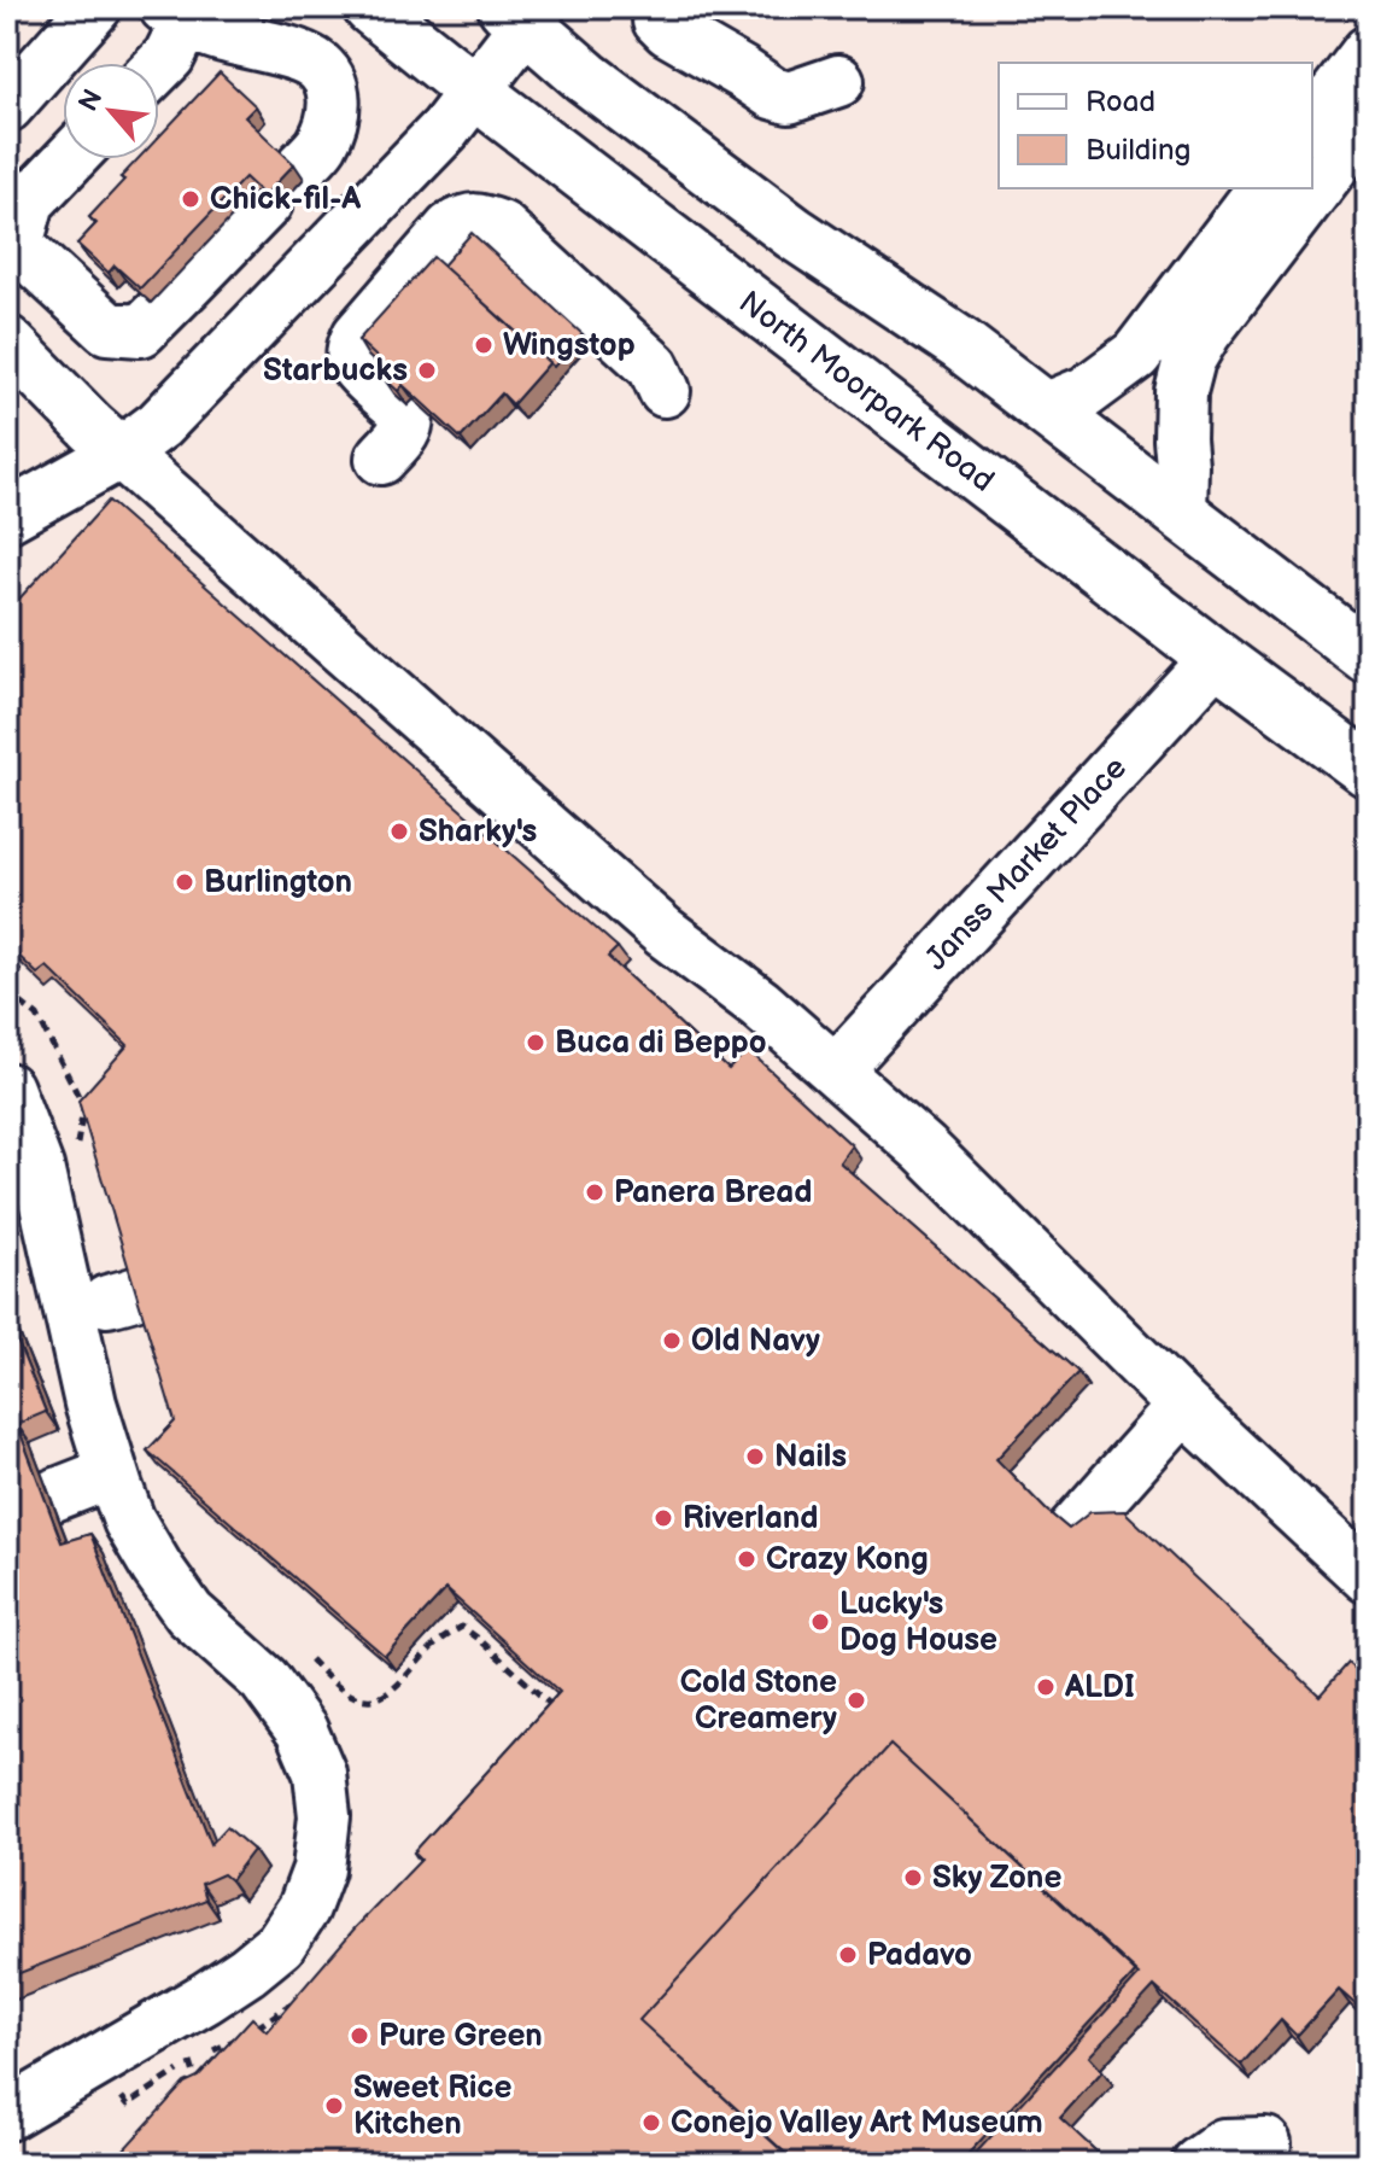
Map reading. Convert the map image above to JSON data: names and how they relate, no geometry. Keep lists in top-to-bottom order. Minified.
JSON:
{"streets":{"main road":["North Moorpark Road"],"street":["Janss Market Place"]},"crossings":[["North Moorpark Road","Janss Market Place"]],"places":["Chick-fil-A","Wingstop","Starbucks","Sharky's","Burlington","Buca di Beppo","Panera Bread","Old Navy","Nails","Riverland","Crazy Kong","Lucky's Dog House","ALDI","Cold Stone Creamery","Sky Zone","Padavo","Pure Green","Sweet Rice Kitchen","Conejo Valley Art Museum"],"legend":["Road","Building"],"north":"top left"}
